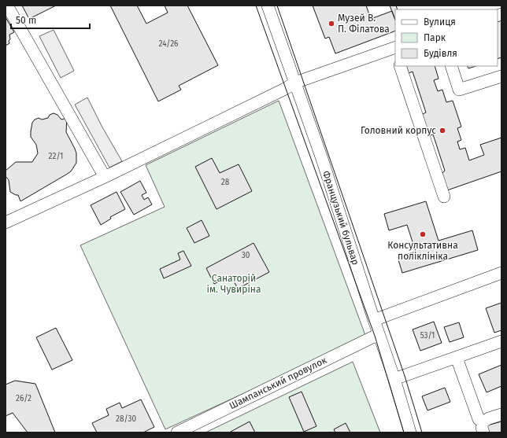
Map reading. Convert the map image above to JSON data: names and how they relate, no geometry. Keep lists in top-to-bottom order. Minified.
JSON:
{"streets":{"street":["Французький бульвар","Шампанський провулок"]},"crossings":[["Французький бульвар","Шампанський провулок"]],"parks":["Санаторій ім. Чувиріна"],"places":["Музей В. П. Філатова","Головний корпус","Консультативна поліклініка"],"house_numbers":["24/26","22/1","28","30","53/1","26/2","28/30"],"legend":["Вулиця","Парк","Будівля"],"scale_bar":"50 m"}
